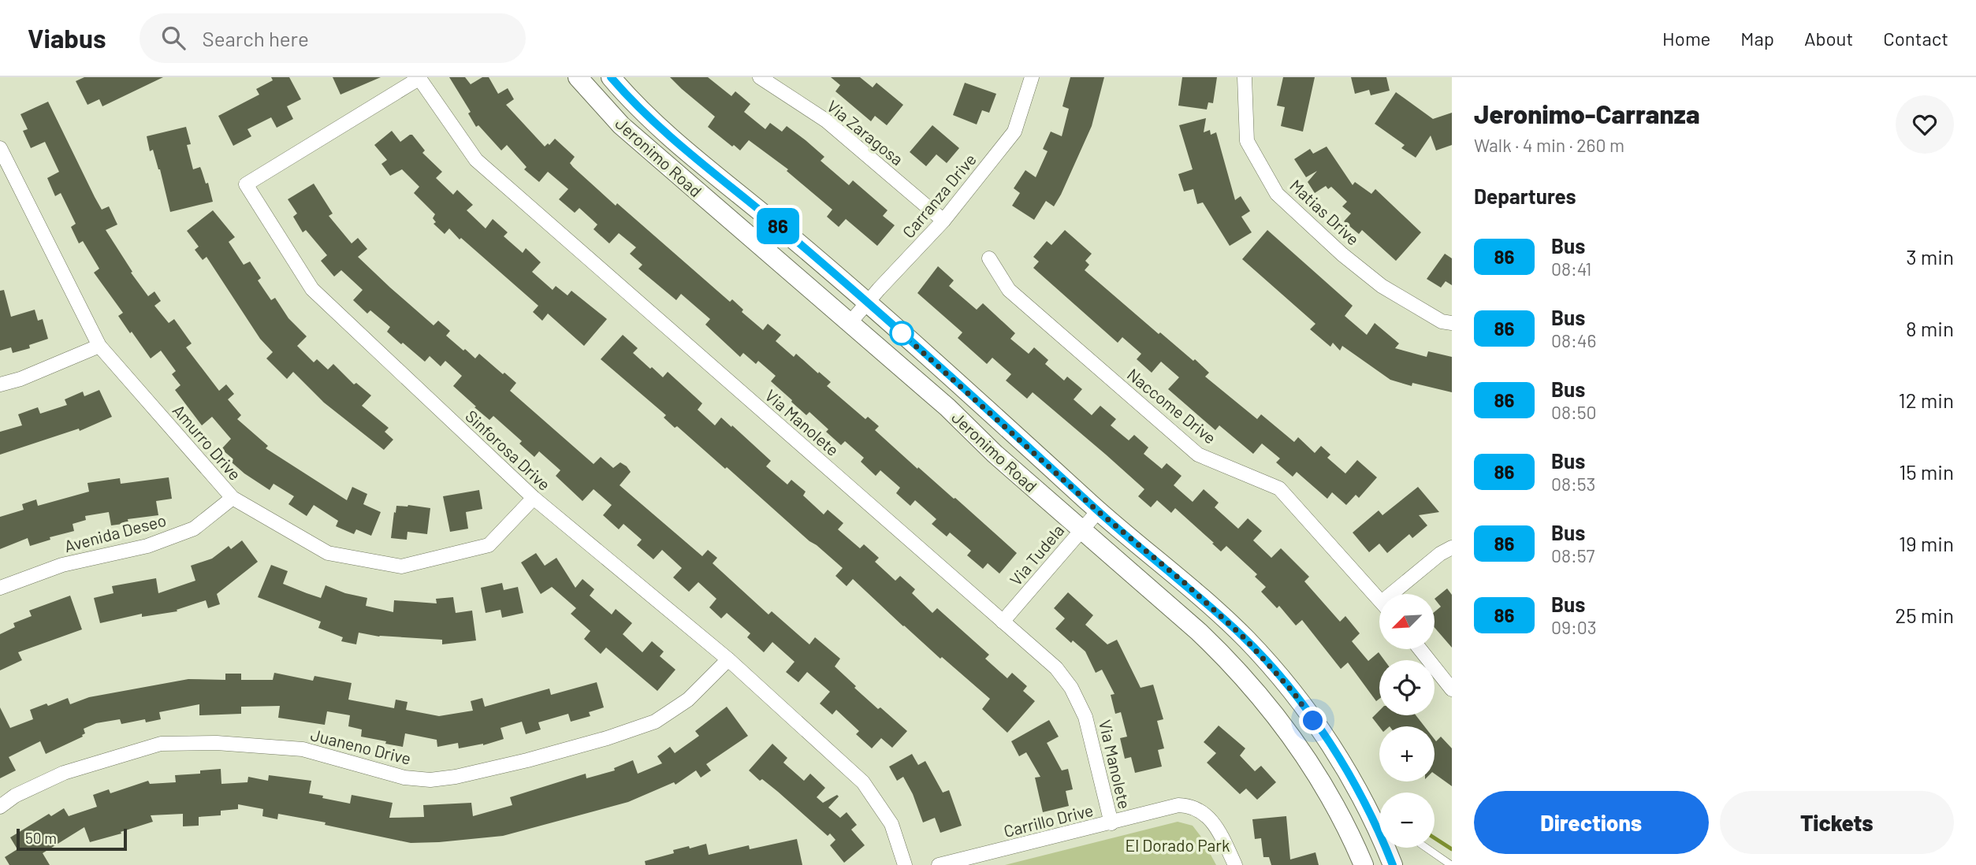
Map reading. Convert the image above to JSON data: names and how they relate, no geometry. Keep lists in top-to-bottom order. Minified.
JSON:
{"streets":{"main road":["Jeronimo Road"],"street":["Via Zaragosa","Carranza Drive","Matias Drive","Naccome Drive","Via Manolete","Amurro Drive","Sinforosa Drive","Avenida Deseo","Via Tudela","Juaneno Drive","Carrillo Drive"]},"crossings":[["Via Zaragosa","Carranza Drive"],["Jeronimo Road","Carranza Drive"],["Jeronimo Road","Via Tudela"],["Via Manolete","Sinforosa Drive"],["Via Manolete","Via Tudela"],["Via Manolete","Carrillo Drive"],["Amurro Drive","Sinforosa Drive"],["Amurro Drive","Avenida Deseo"],["Sinforosa Drive","Juaneno Drive"]],"parks":["El Dorado Park"],"lines":["bus line 86"],"scale_bar":"50 m","north":"bottom left","page":{"header":"Viabus","search":"Search here","nav":["Home","Map","About","Contact"],"on_map":"86","heading":[["Jeronimo-Carranza","Walk · 4 min · 260 m"],"Departures"],"list":[{"mark":"86","name":"Bus","note":"08:41","value":"3 min"},{"mark":"86","name":"Bus","note":"08:46","value":"8 min"},{"mark":"86","name":"Bus","note":"08:50","value":"12 min"},{"mark":"86","name":"Bus","note":"08:53","value":"15 min"},{"mark":"86","name":"Bus","note":"08:57","value":"19 min"},{"mark":"86","name":"Bus","note":"09:03","value":"25 min"}],"map_buttons":["+","−"],"buttons":["Directions","Tickets"],"scale":"50 m"}}
